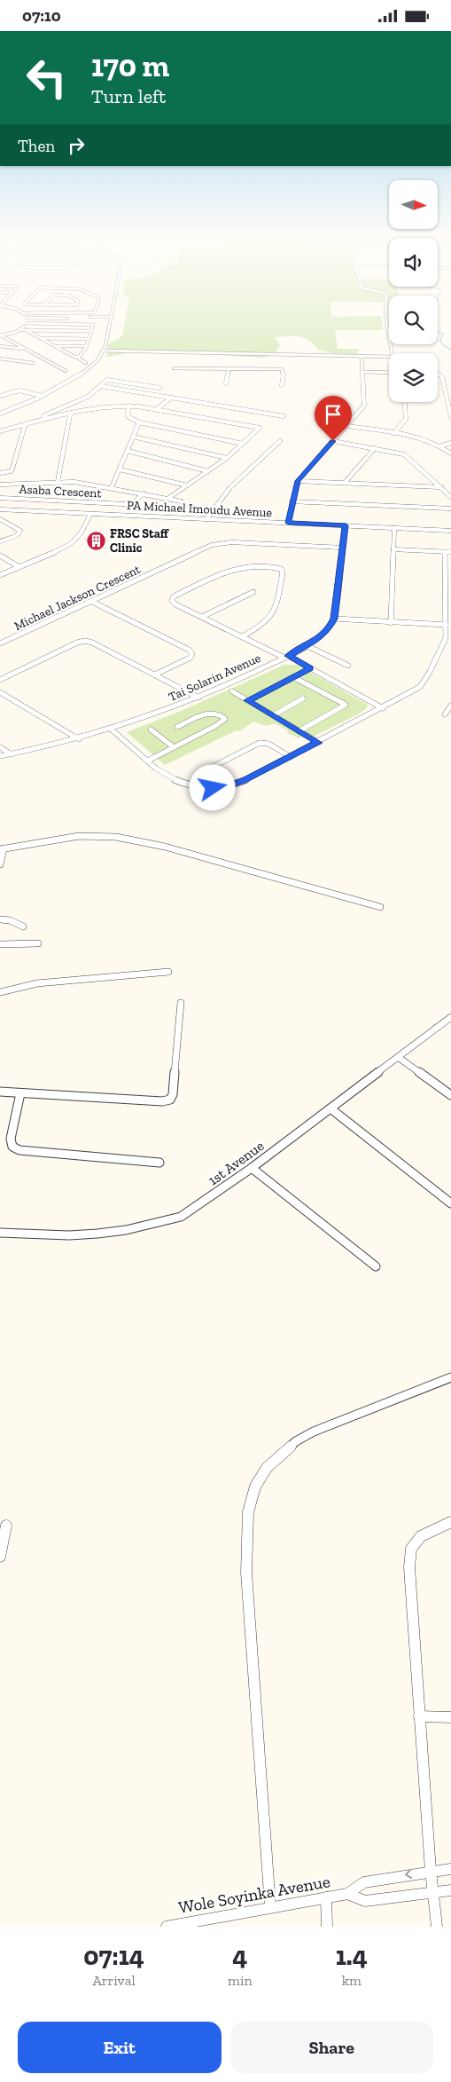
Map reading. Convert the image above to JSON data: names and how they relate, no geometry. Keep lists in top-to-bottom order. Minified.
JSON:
{"streets":{"street":["Asaba Crescent","PA Michael Imoudu Avenue","Michael Jackson Crescent","Tai Solarin Avenue","1st Avenue","Wole Soyinka Avenue"]},"places":{"building":["FRSC Staff Clinic"]},"north":"right","page":{"status":"07:10","turn":["170 m","Turn left"],"then":"Then","eta":["07:14","Arrival","4","min","1.4","km"],"buttons":["Exit","Share"]}}
